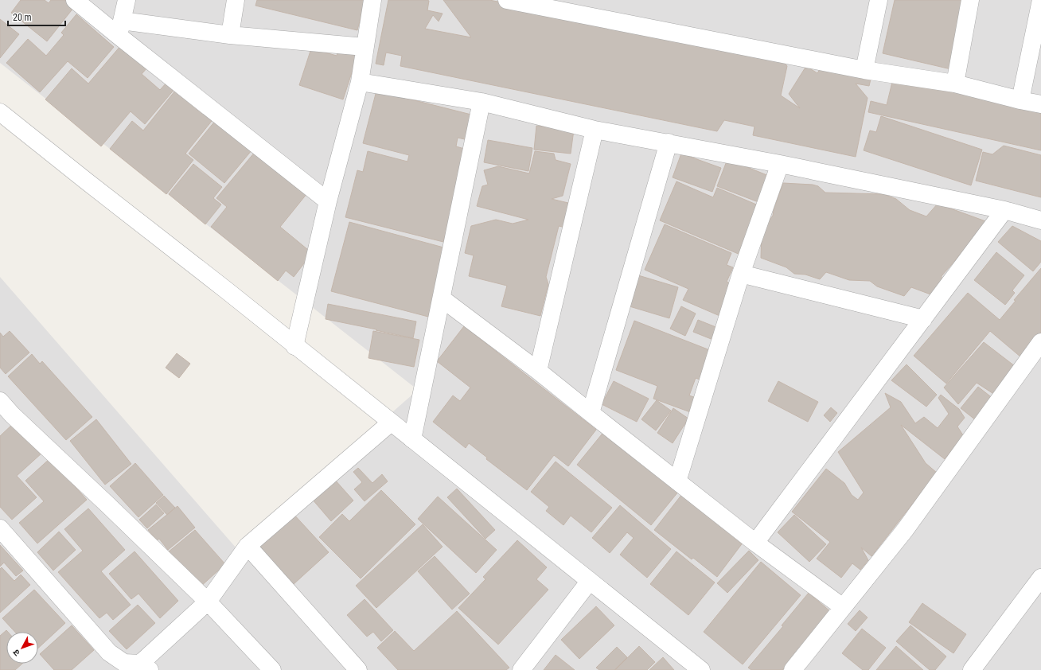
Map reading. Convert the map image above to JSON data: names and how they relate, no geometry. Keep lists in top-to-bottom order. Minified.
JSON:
{"scale_bar":"20 m","north":"bottom left"}
